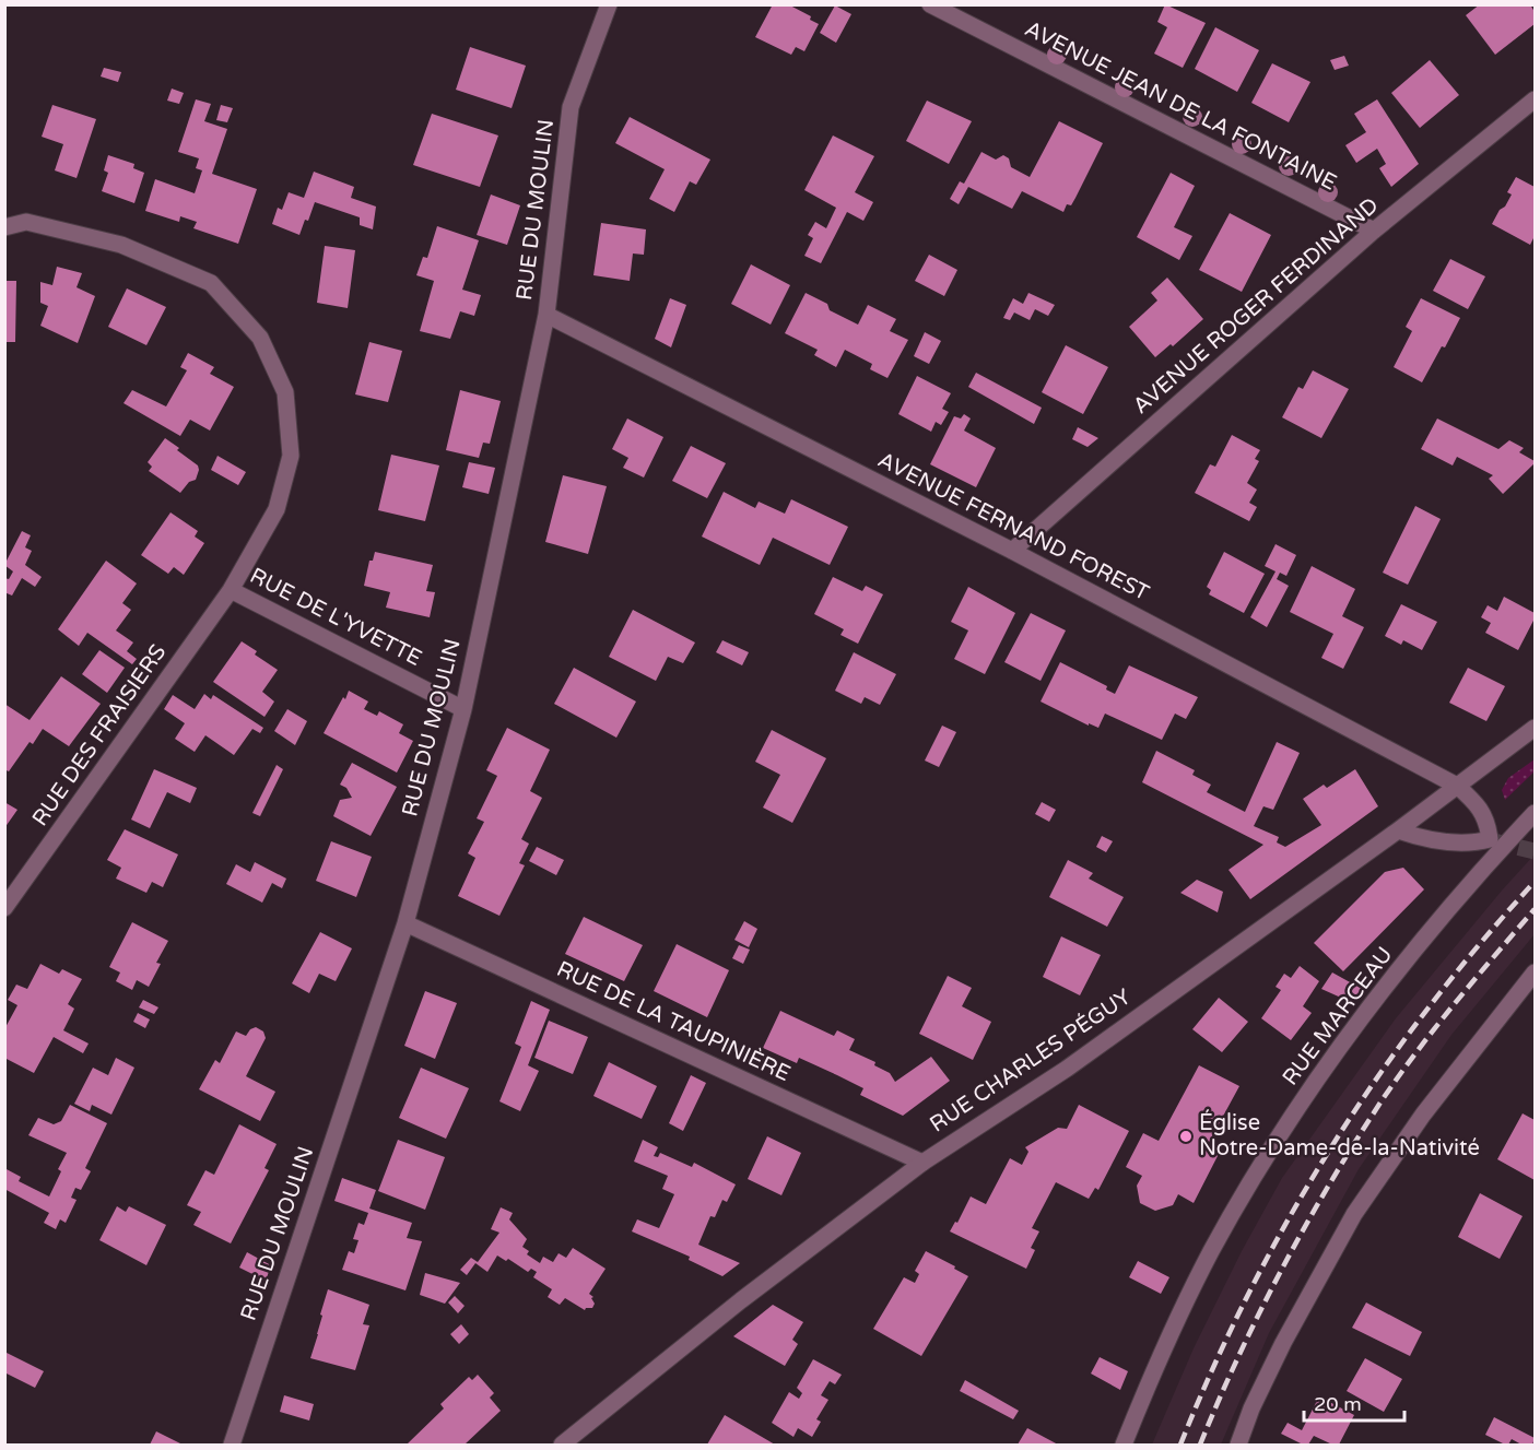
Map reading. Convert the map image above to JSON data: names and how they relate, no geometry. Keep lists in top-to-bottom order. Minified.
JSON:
{"streets":{"street":["AVENUE JEAN DE LA FONTAINE","RUE DU MOULIN","AVENUE ROGER FERDINAND","AVENUE FERNAND FOREST","RUE DE L'YVETTE","RUE DES FRAISIERS","RUE MARCEAU","RUE DE LA TAUPINIÈRE","RUE CHARLES PÉGUY"]},"crossings":[["AVENUE JEAN DE LA FONTAINE","AVENUE ROGER FERDINAND"],["RUE DU MOULIN","AVENUE FERNAND FOREST"],["RUE DU MOULIN","RUE DE L'YVETTE"],["RUE DU MOULIN","RUE DE LA TAUPINIÈRE"],["AVENUE ROGER FERDINAND","AVENUE FERNAND FOREST"],["AVENUE FERNAND FOREST","RUE CHARLES PÉGUY"],["RUE DE L'YVETTE","RUE DES FRAISIERS"],["RUE DE LA TAUPINIÈRE","RUE CHARLES PÉGUY"]],"places":["Église Notre-Dame-de-la-Nativité"],"scale_bar":"20 m"}
